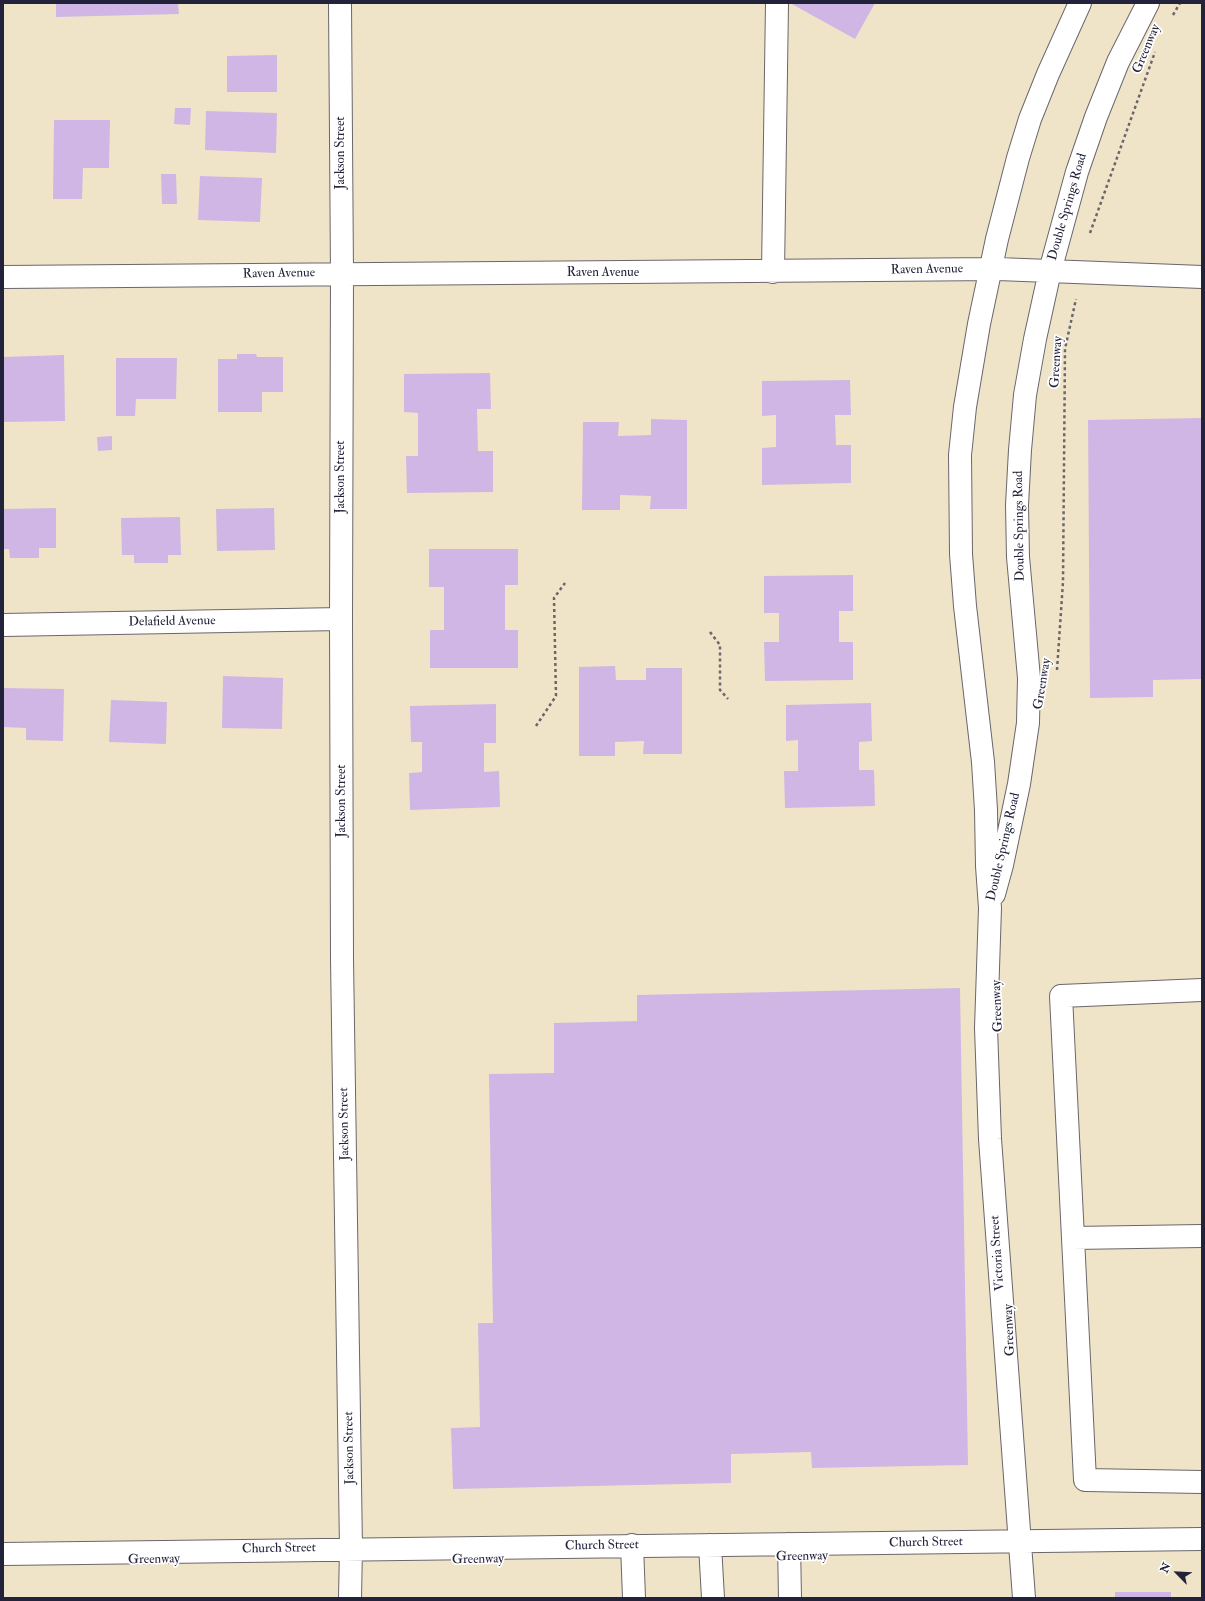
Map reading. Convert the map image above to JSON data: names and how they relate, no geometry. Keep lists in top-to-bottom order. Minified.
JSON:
{"streets":{"street":["Jackson Street","Double Springs Road","Raven Avenue","Delafield Avenue","Victoria Street","Church Street"],"path":["Greenway"]},"crossings":[["Greenway","Raven Avenue"],["Jackson Street","Raven Avenue"],["Jackson Street","Delafield Avenue"],["Jackson Street","Church Street"],["Double Springs Road","Raven Avenue"],["Double Springs Road","Victoria Street"],["Victoria Street","Church Street"]],"north":"top left"}
